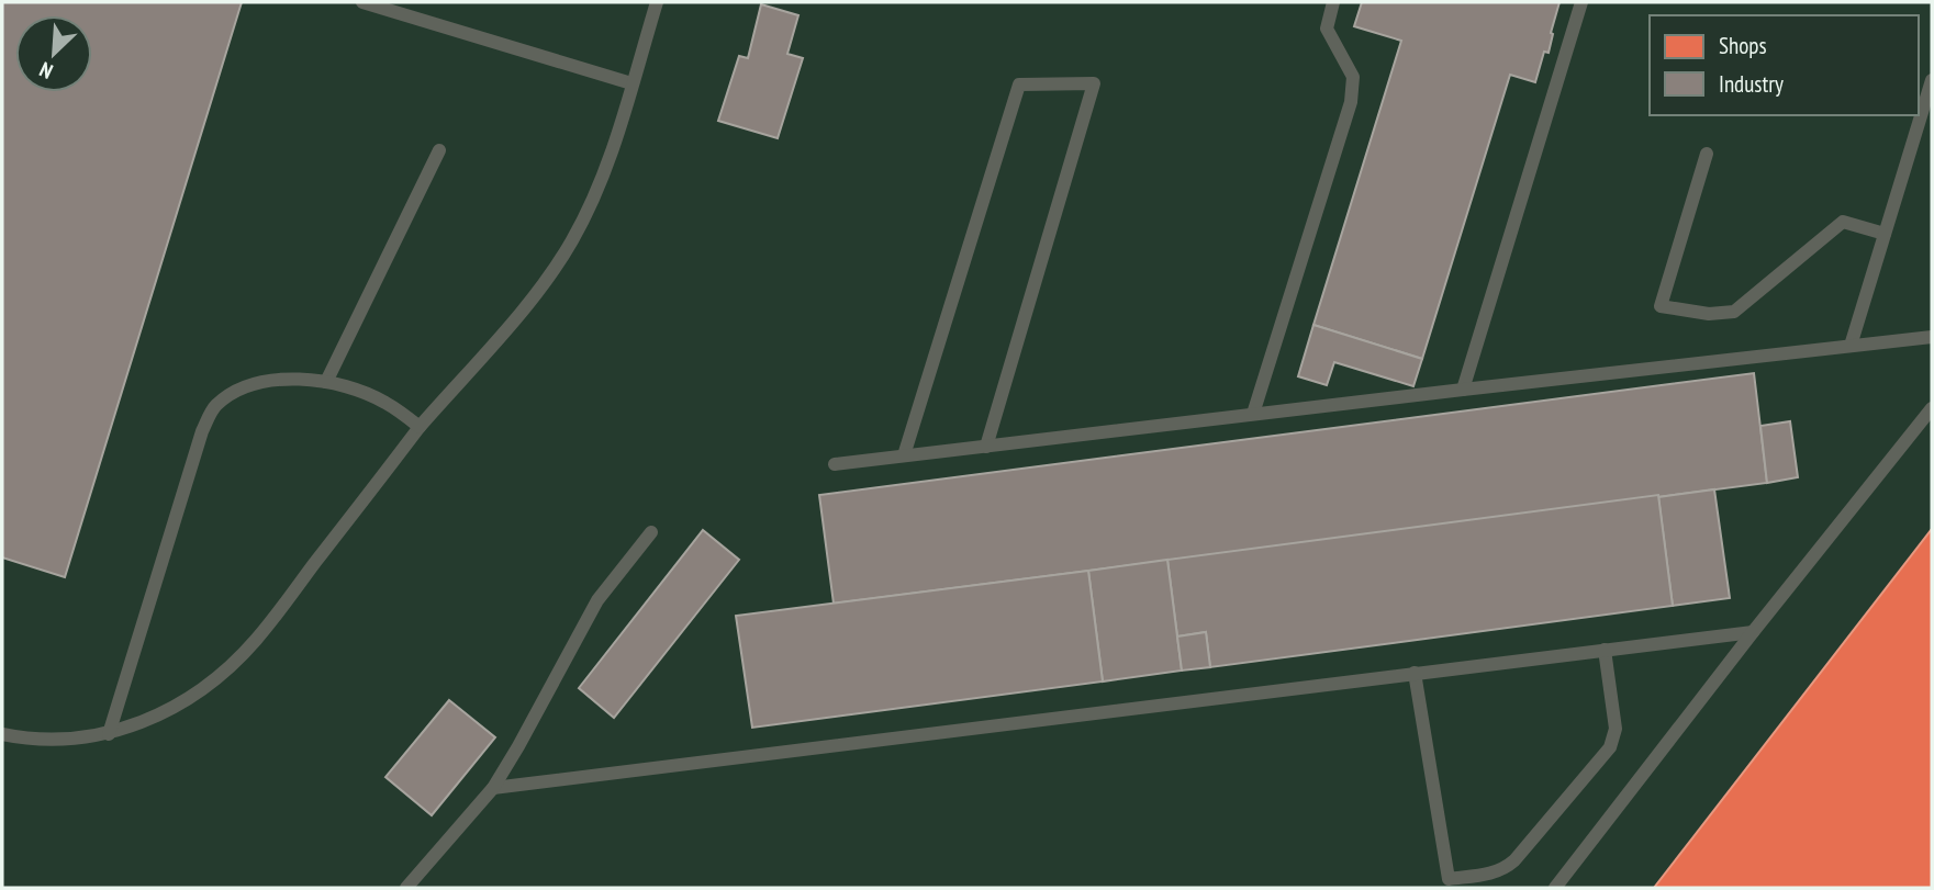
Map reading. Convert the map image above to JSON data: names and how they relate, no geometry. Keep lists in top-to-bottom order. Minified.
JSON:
{"legend":["Shops","Industry"],"north":"bottom left"}
